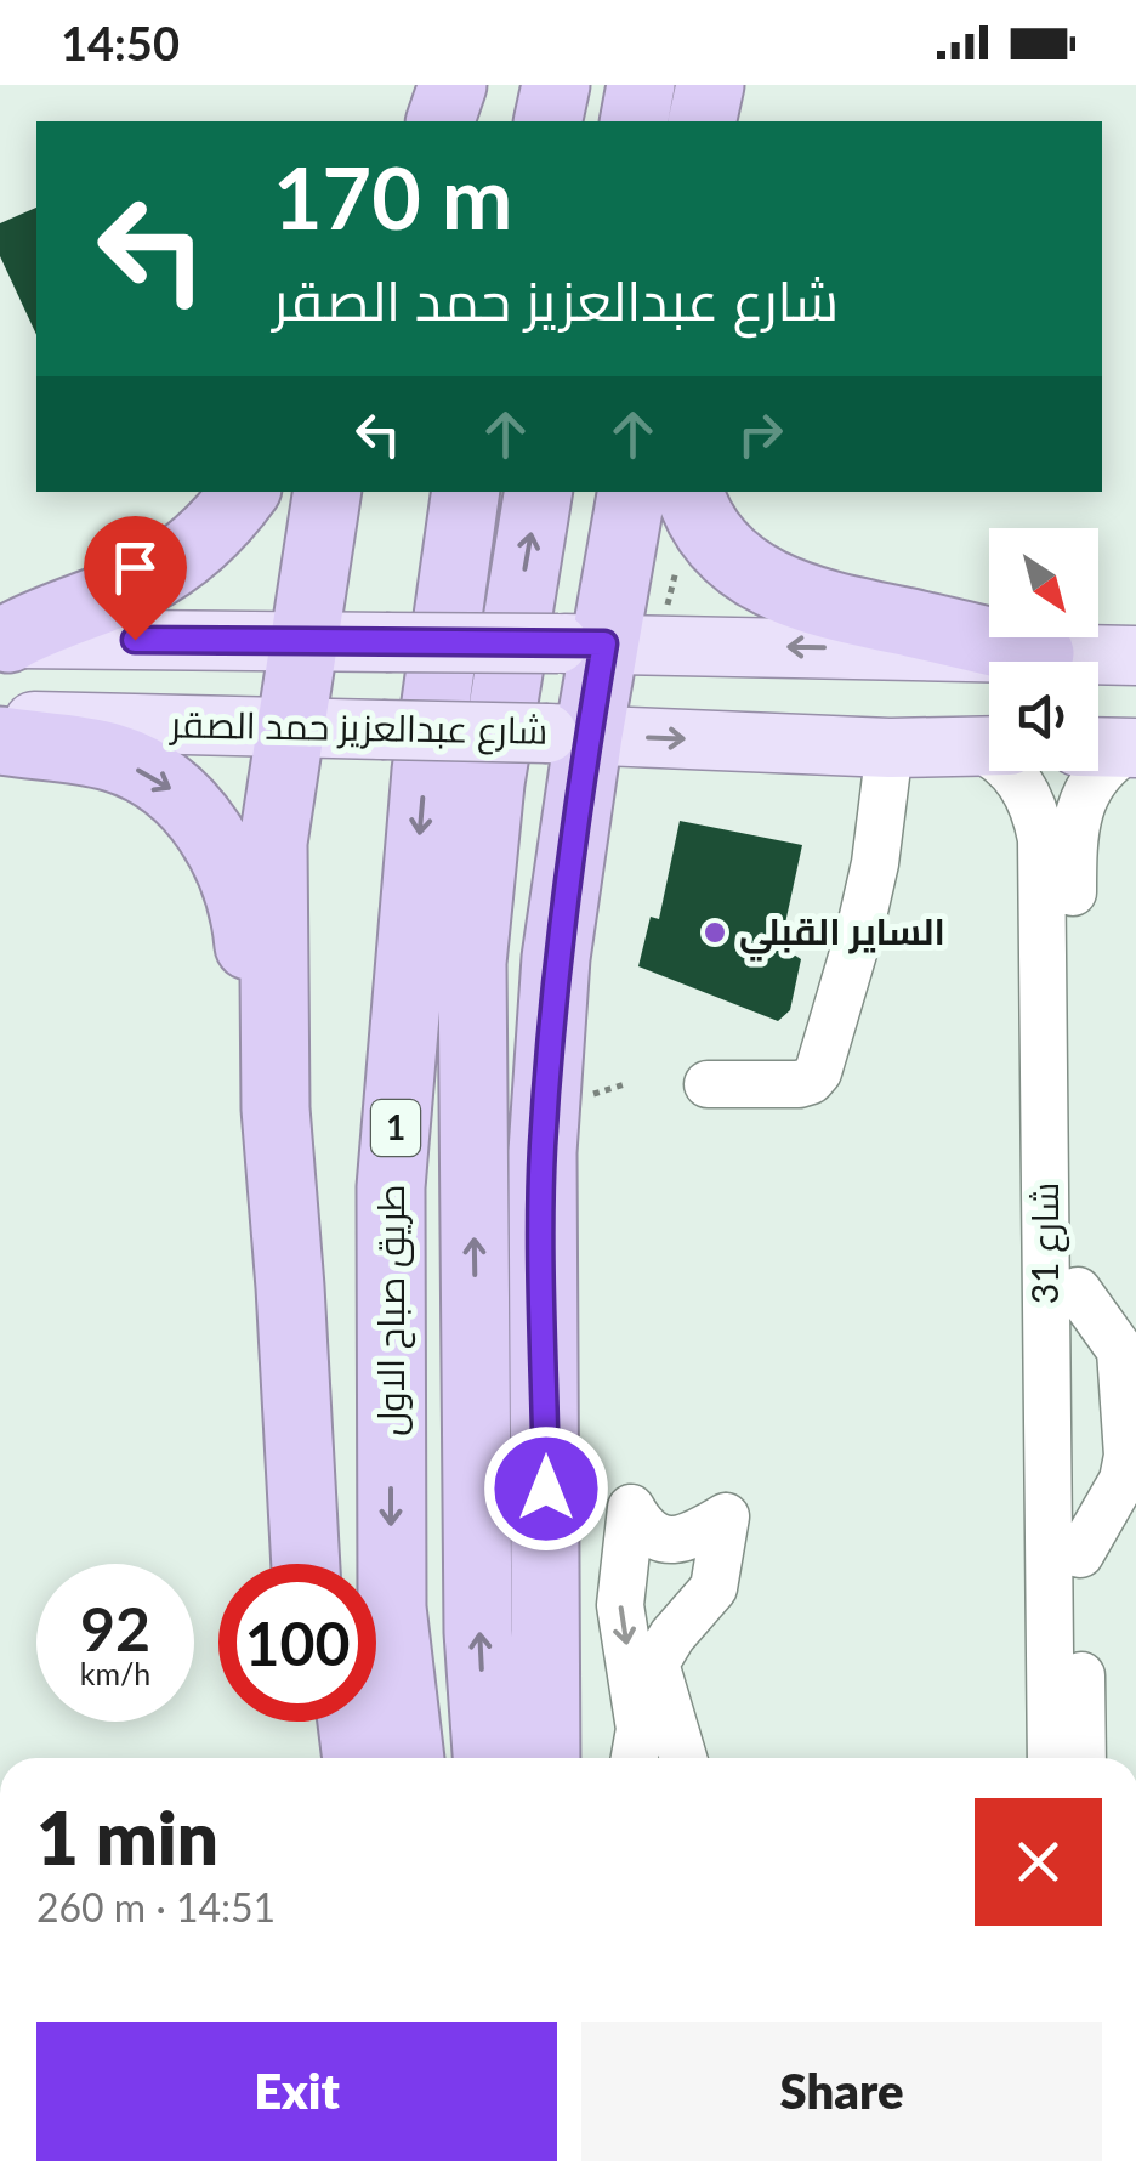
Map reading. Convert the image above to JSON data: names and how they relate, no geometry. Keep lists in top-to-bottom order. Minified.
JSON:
{"streets":{"highway":["1","طريق صباح الاول"],"main road":["شارع عبدالعزيز حمد الصقر"],"street":["شارع 31"]},"places":["الساير القبلي"],"north":"bottom right","page":{"status":"14:50","turn":["170 m","شارع عبدالعزيز حمد الصقر"],"speed":"92 km/h","limit":"100","heading":["1 min","260 m · 14:51"],"buttons":["Exit","Share"]}}
